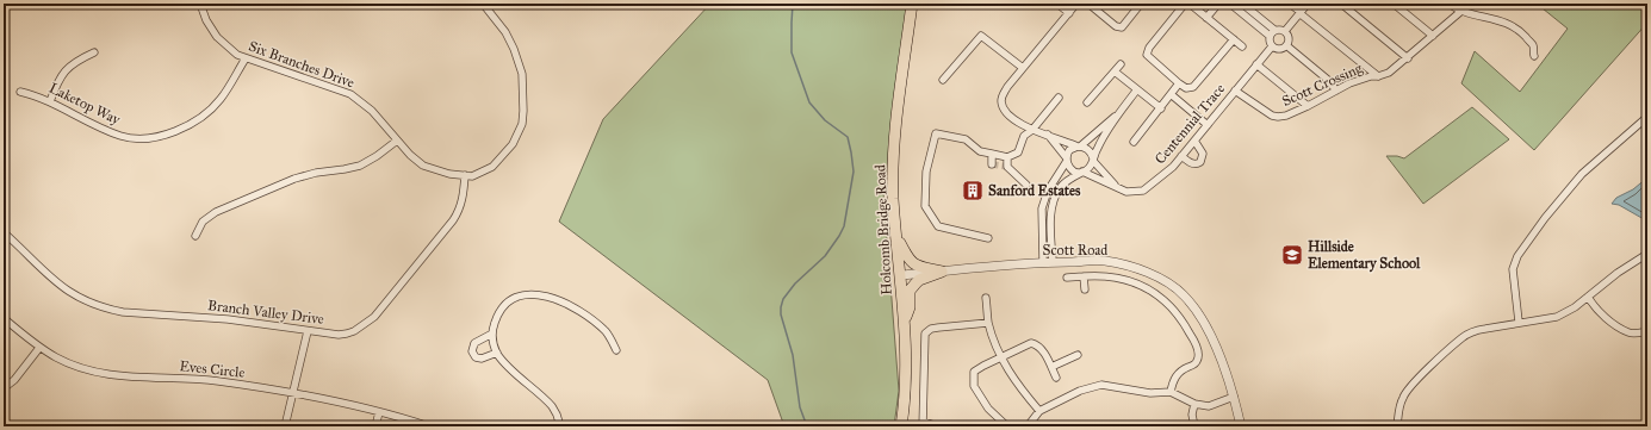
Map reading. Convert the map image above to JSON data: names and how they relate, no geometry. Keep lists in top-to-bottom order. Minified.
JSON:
{"streets":{"main road":["Holcomb Bridge Road"],"street":["Six Branches Drive","Scott Crossing","Laketop Way","Centennial Trace","Scott Road","Branch Valley Drive","Eves Circle"]},"crossings":[["Six Branches Drive","Laketop Way"],["Six Branches Drive","Branch Valley Drive"],["Scott Crossing","Centennial Trace"],["Holcomb Bridge Road","Scott Road"]],"places":{"building":["Sanford Estates"],"school or university":["Hillside Elementary School"]}}
